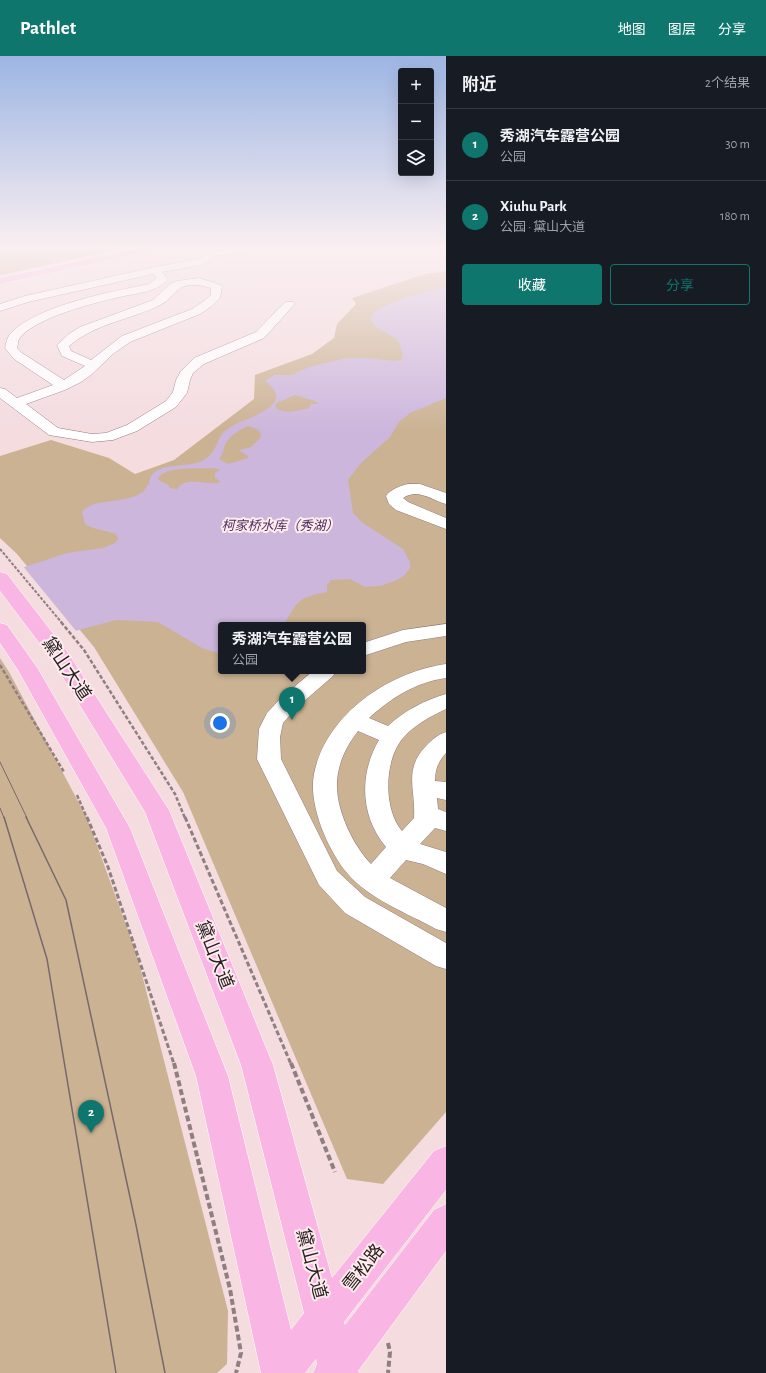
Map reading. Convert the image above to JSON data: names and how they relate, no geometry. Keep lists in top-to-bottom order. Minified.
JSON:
{"streets":{"main road":["黛山大道","雪松路"]},"crossings":[["黛山大道","雪松路"]],"water":["柯家桥水库（秀湖）"],"page":{"header":"Pathlet","nav":["地图","图层","分享"],"heading":["附近","2个结果"],"map_buttons":["+","−"],"list":[{"mark":"1","name":"秀湖汽车露营公园","note":"公园","value":"30 m"},{"mark":"2","name":"Xiuhu Park","note":"公园 · 黛山大道","value":"180 m"}],"buttons":["收藏","分享"],"popup":["秀湖汽车露营公园","公园"],"pins":["1","2"]}}
